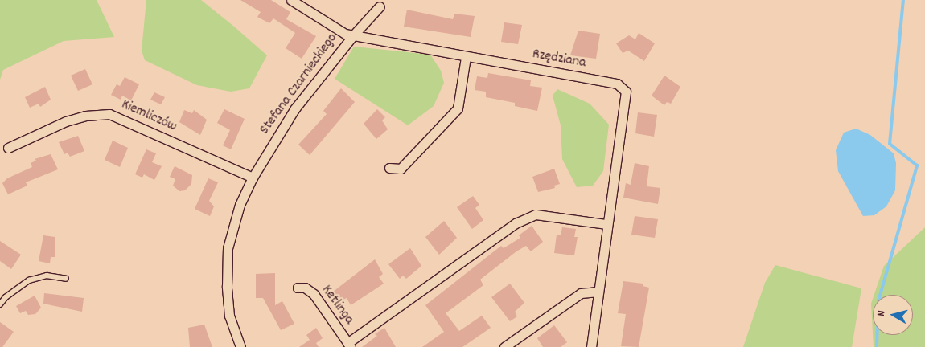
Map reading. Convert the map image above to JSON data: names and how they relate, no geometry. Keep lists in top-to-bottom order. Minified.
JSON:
{"streets":{"street":["Rzędziana","Stefana Czarnieckiego","Kiemliczów","Ketlinga"]},"crossings":[["Rzędziana","Stefana Czarnieckiego"],["Stefana Czarnieckiego","Kiemliczów"]],"north":"left"}
